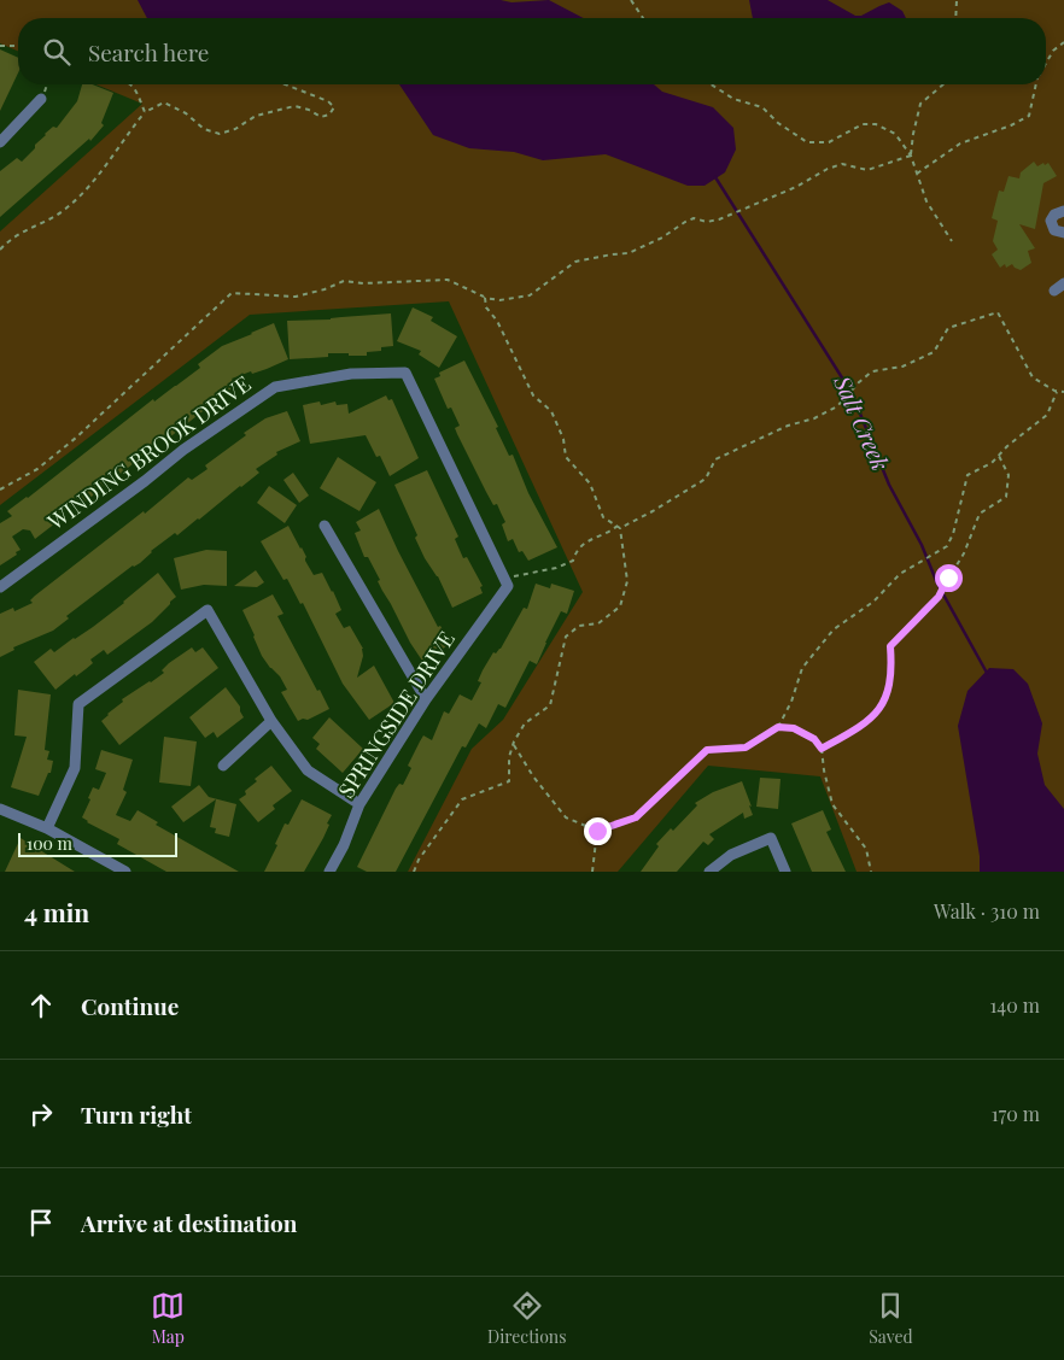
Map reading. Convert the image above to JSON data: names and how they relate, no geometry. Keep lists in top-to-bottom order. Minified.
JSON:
{"streets":{"street":["WINDING BROOK DRIVE","SPRINGSIDE DRIVE"]},"crossings":[["WINDING BROOK DRIVE","SPRINGSIDE DRIVE"]],"water":["Salt Creek"],"scale_bar":"100 m","page":{"search":"Search here","scale":"100 m","heading":["4 min","Walk · 310 m"],"list":[["Continue","140 m"],["Turn right","170 m"],"Arrive at destination"],"nav":["Map","Directions","Saved"]}}
